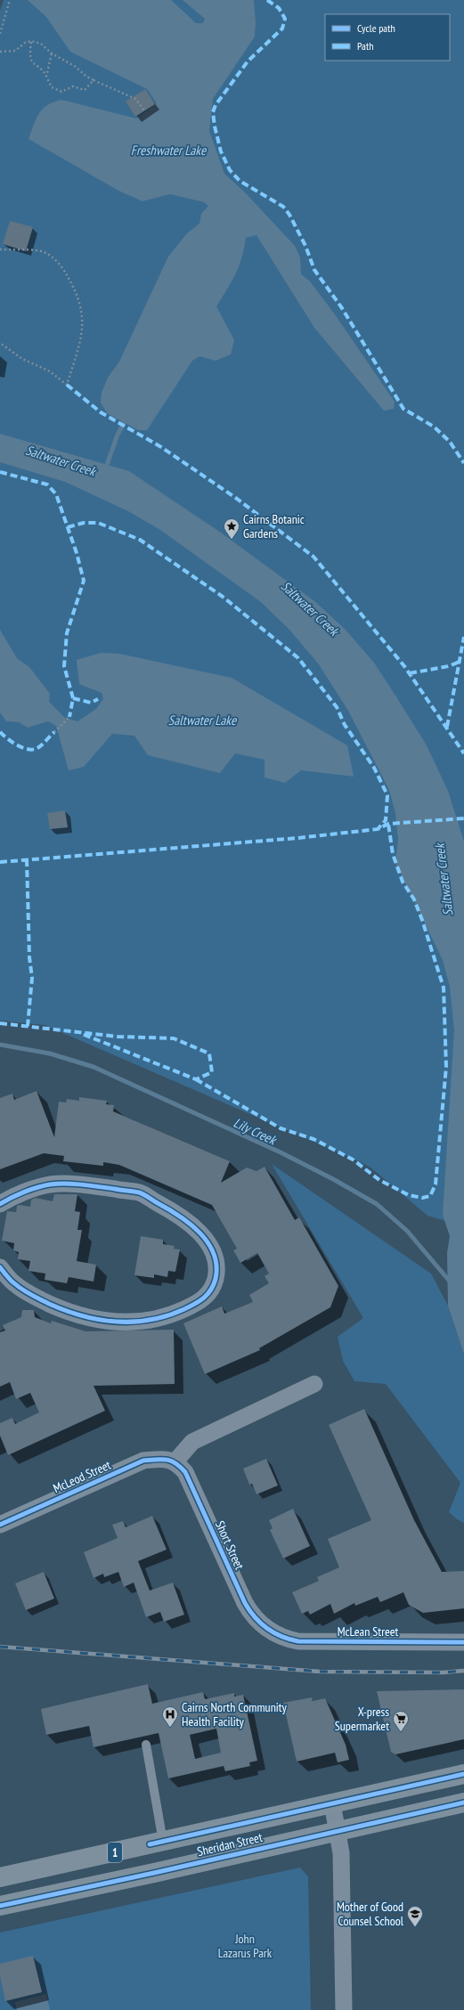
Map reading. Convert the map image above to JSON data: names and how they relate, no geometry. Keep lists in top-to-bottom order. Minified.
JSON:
{"streets":{"highway":["Sheridan Street","1"],"street":["McLeod Street","Short Street","McLean Street"]},"crossings":[["McLeod Street","Short Street"],["Short Street","McLean Street"]],"water":["Freshwater Lake","Saltwater Creek","Saltwater Lake","Lily Creek"],"parks":["John Lazarus Park"],"places":{"place":["Cairns Botanic Gardens"],"hospital":["Cairns North Community Health Facility"],"supermarket":["X-press Supermarket"],"school or university":["Mother of Good Counsel School"]},"legend":["Cycle path","Path"]}
